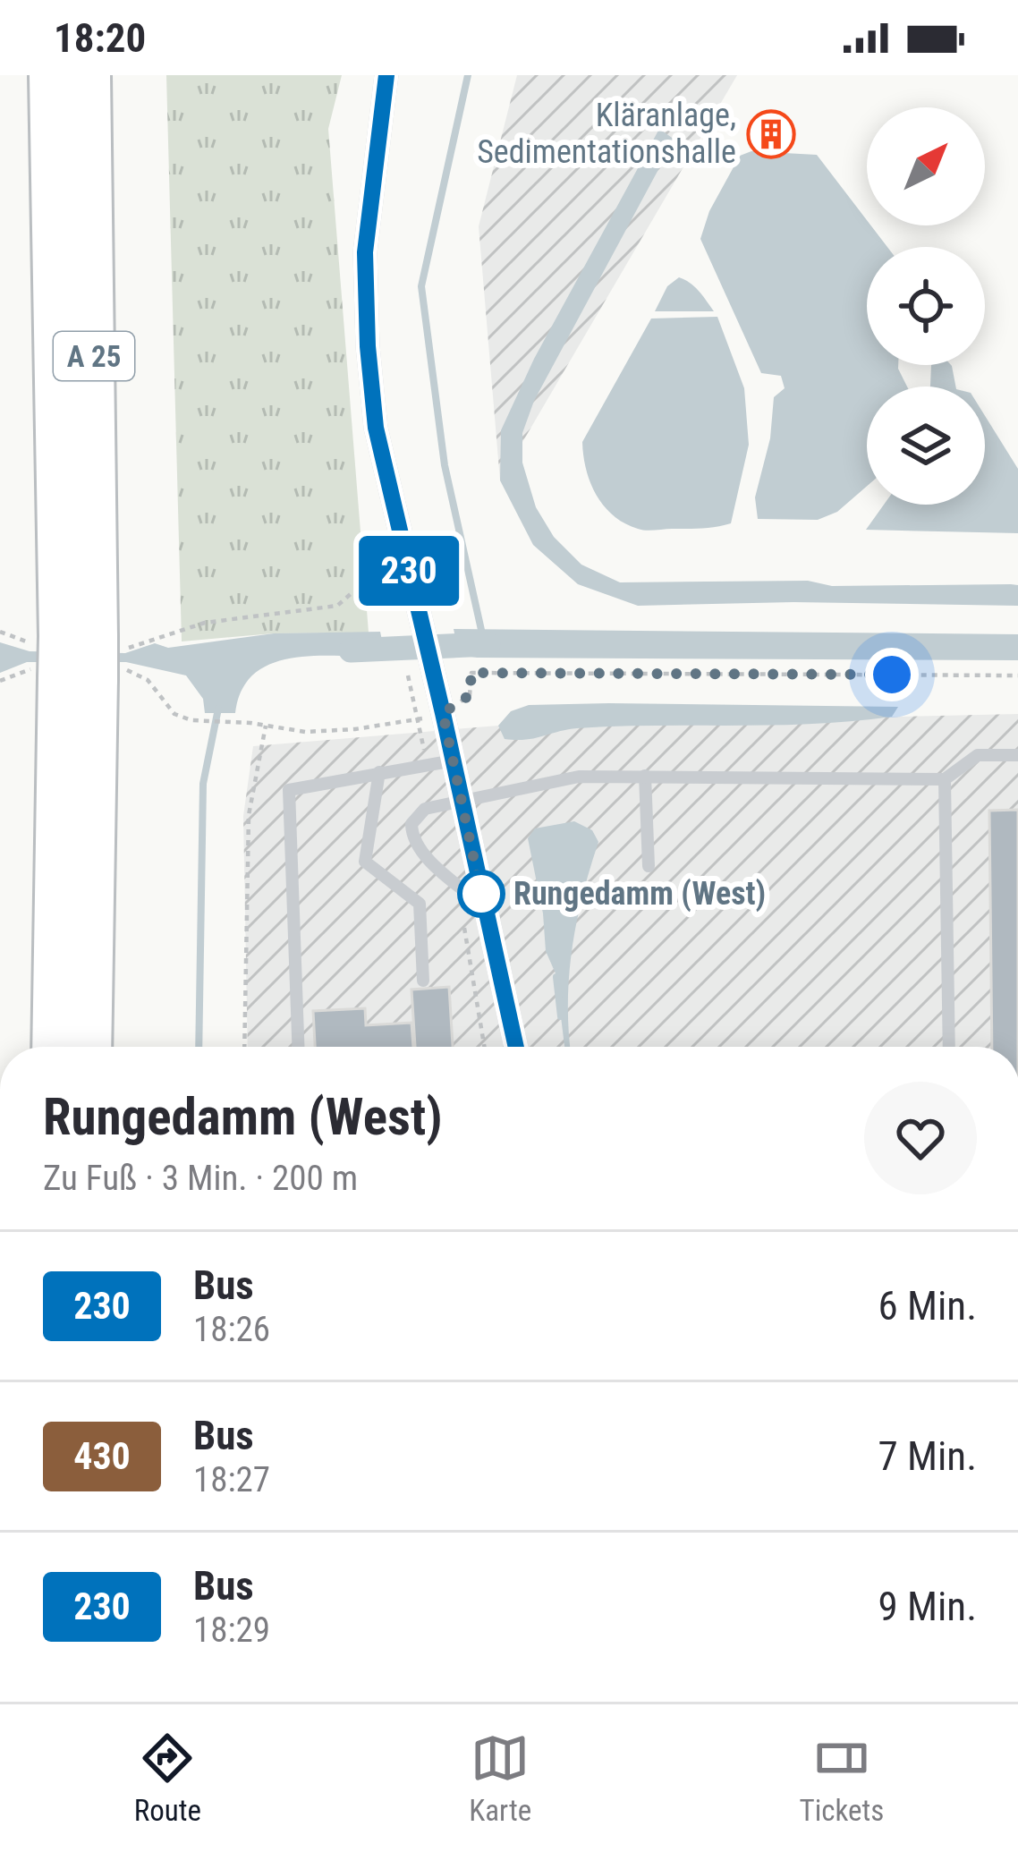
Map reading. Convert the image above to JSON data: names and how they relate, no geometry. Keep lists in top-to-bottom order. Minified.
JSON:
{"streets":{"highway":["A 25"]},"places":{"building":["Kläranlage, Sedimentationshalle"],"other":["Rungedamm (West)"]},"lines":["bus line 230"],"north":"top right","page":{"status":"18:20","on_map":"230","heading":["Rungedamm (West)","Zu Fuß · 3 Min. · 200 m"],"list":[{"mark":"230","name":"Bus","note":"18:26","value":"6 Min."},{"mark":"430","name":"Bus","note":"18:27","value":"7 Min."},{"mark":"230","name":"Bus","note":"18:29","value":"9 Min."}],"tabs":["Route","Karte","Tickets"]}}
